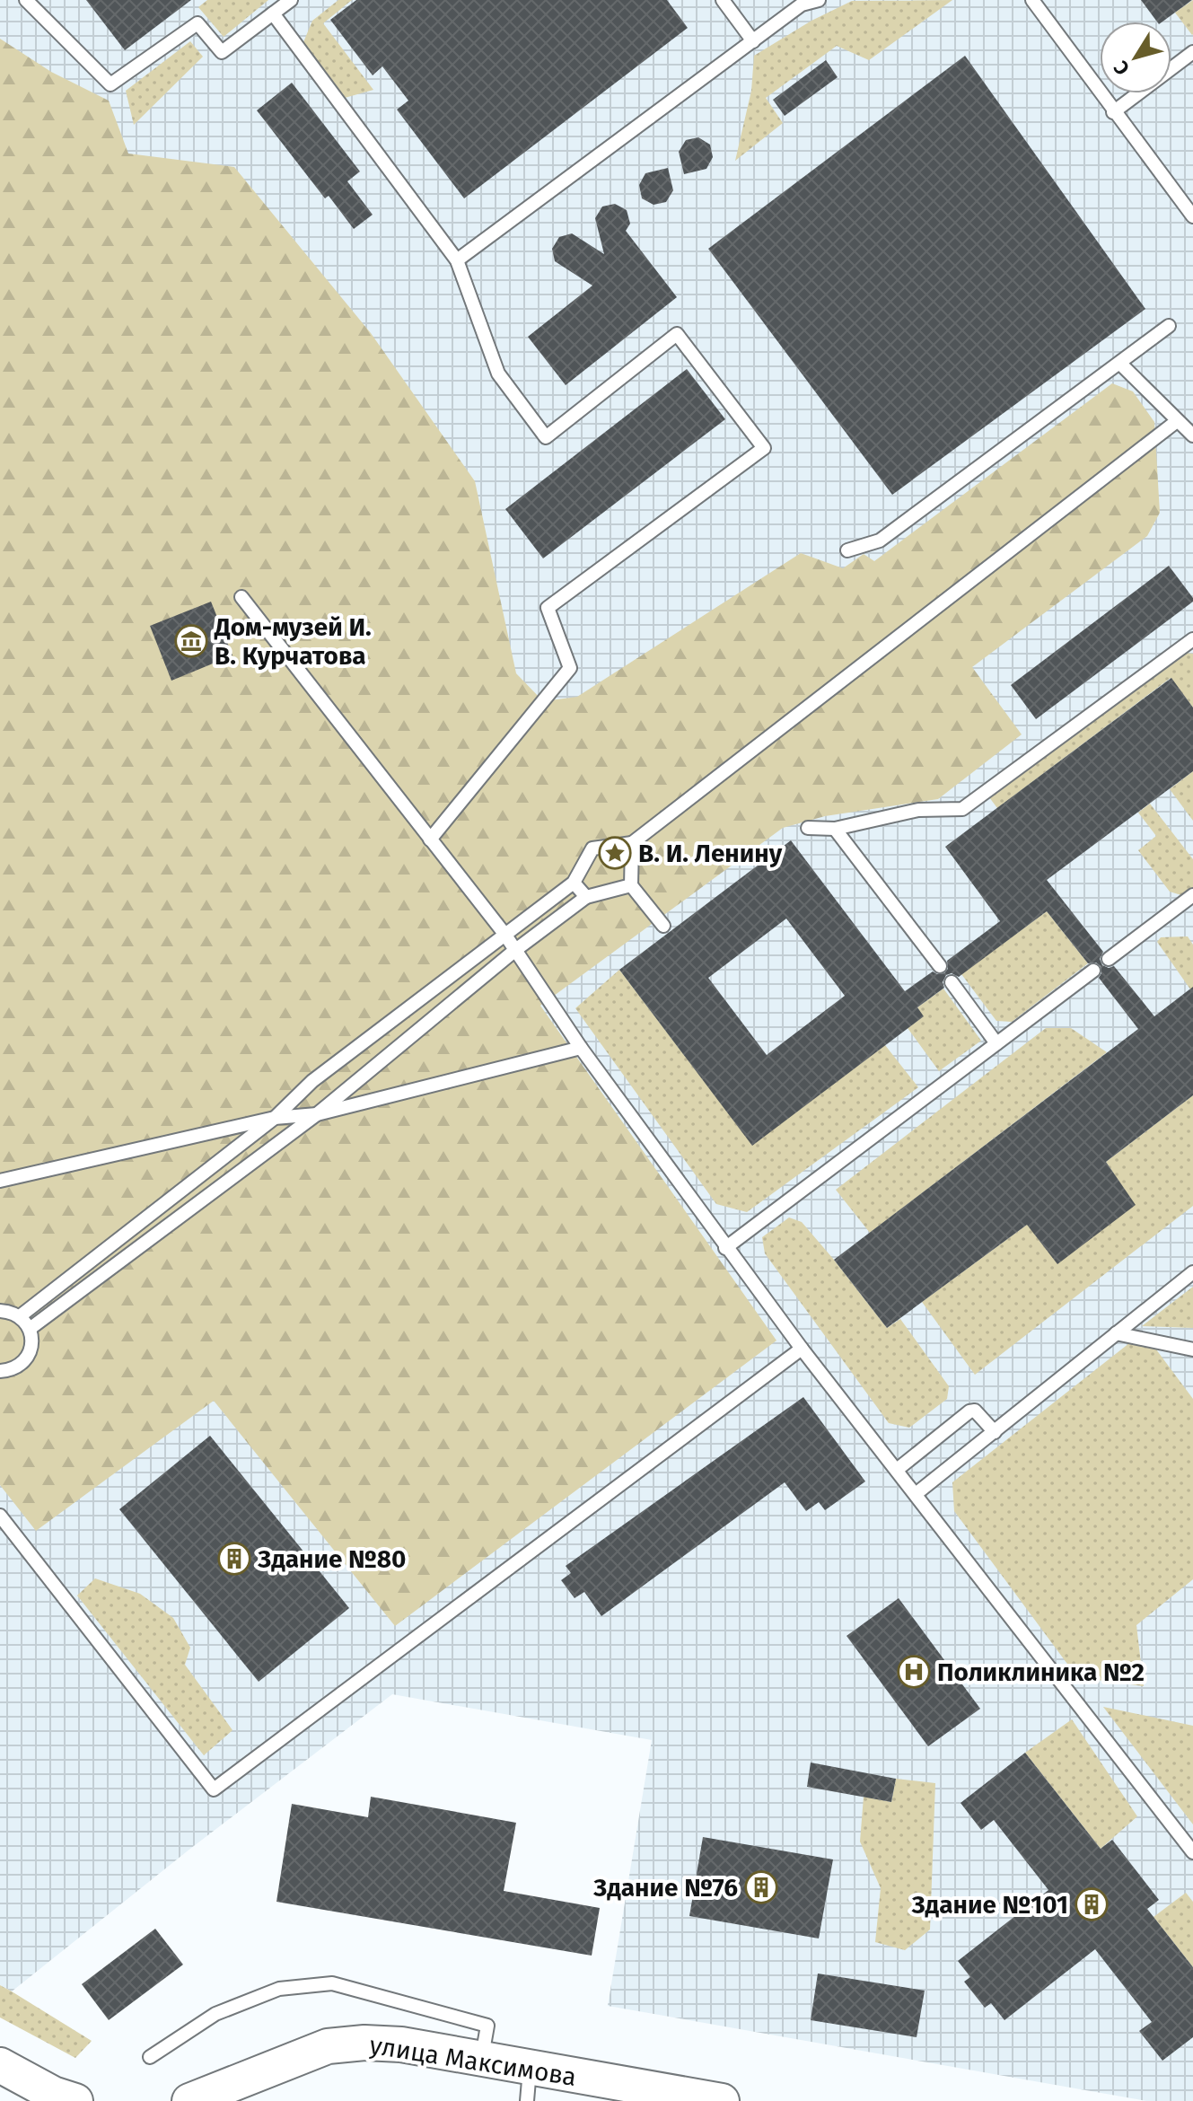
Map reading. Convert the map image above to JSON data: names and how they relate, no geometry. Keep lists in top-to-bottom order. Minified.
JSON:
{"streets":{"street":["улица Максимова"]},"places":{"museum":["Дом-музей И. В. Курчатова"],"place":["В. И. Ленину"],"building":["Здание №80","Здание №76","Здание №101"],"hospital":["Поликлиника №2"]},"north":"bottom left"}
